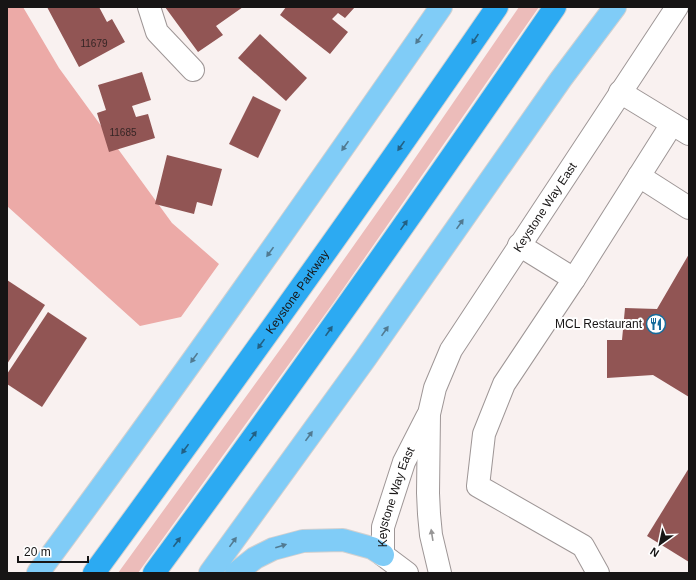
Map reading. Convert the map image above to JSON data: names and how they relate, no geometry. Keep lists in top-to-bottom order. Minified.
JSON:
{"streets":{"highway":["Keystone Parkway"],"street":["Keystone Way East"]},"places":{"restaurant":["MCL Restaurant"]},"house_numbers":["11679","11685"],"scale_bar":"20 m","north":"bottom left"}
